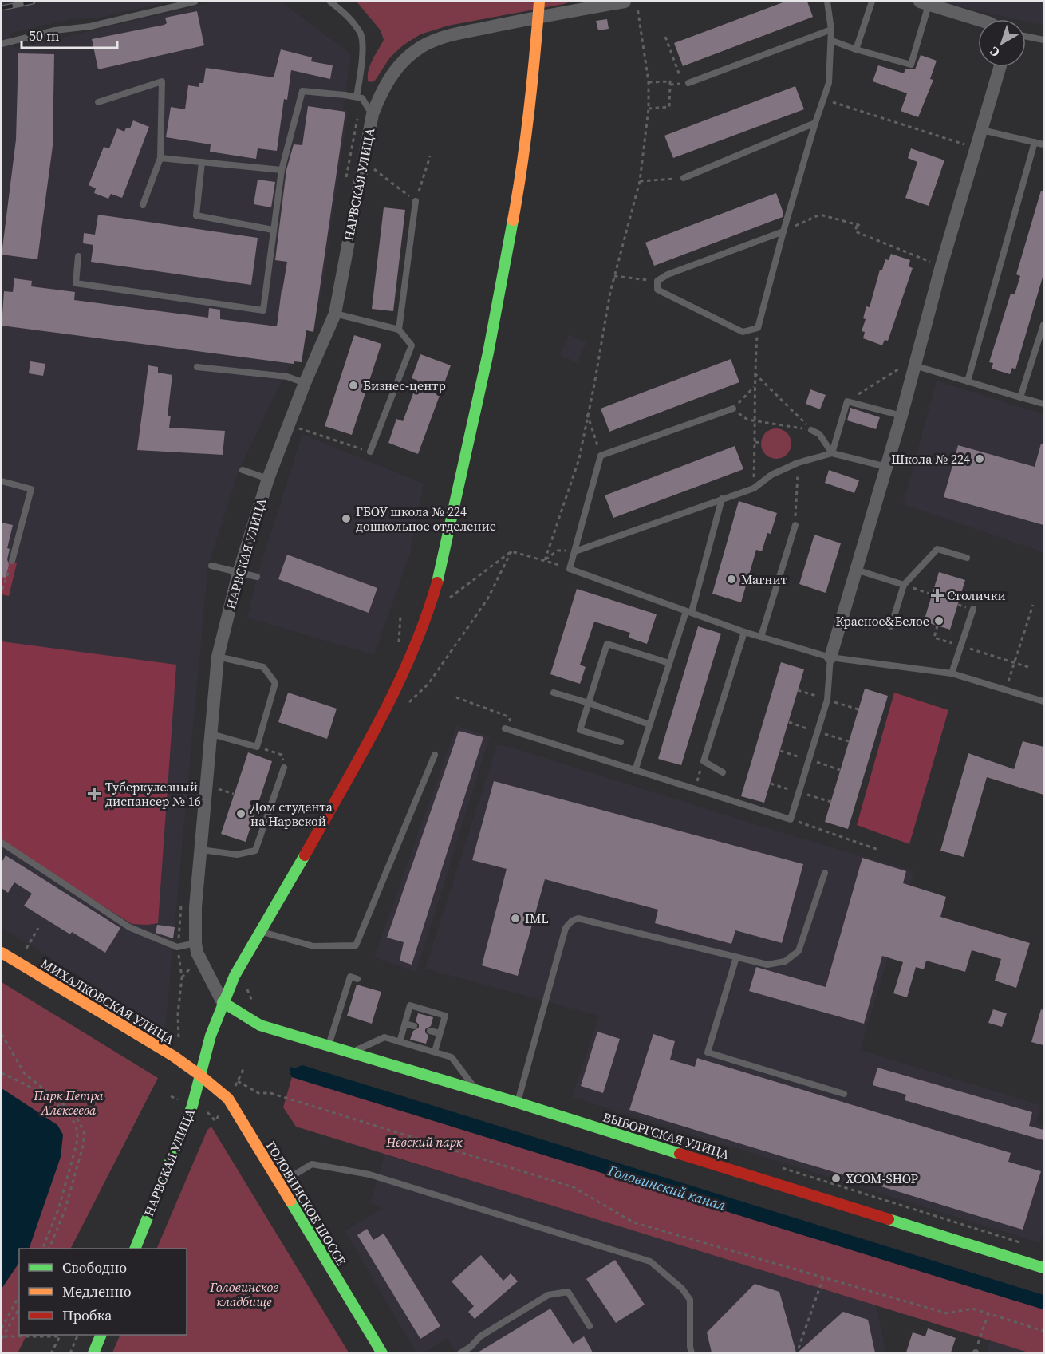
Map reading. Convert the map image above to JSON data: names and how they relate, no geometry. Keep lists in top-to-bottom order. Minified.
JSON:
{"streets":{"street":["НАРВСКАЯ УЛИЦА","МИХАЛКОВСКАЯ УЛИЦА","ВЫБОРГСКАЯ УЛИЦА","ГОЛОВИНСКОЕ ШОССЕ"]},"crossings":[["НАРВСКАЯ УЛИЦА","МИХАЛКОВСКАЯ УЛИЦА"],["НАРВСКАЯ УЛИЦА","ВЫБОРГСКАЯ УЛИЦА"],["НАРВСКАЯ УЛИЦА","ГОЛОВИНСКОЕ ШОССЕ"],["МИХАЛКОВСКАЯ УЛИЦА","ГОЛОВИНСКОЕ ШОССЕ"]],"water":["Головинский канал"],"parks":["Парк Петра Алексеева","Невский парк","Головинское кладбище"],"places":{"other":["Бизнес-центр","Школа № 224","ГБОУ школа № 224 дошкольное отделение","Магнит","Красное&Белое","Дом студента на Нарвской","IML","XCOM-SHOP"],"health":["Столички","Туберкулезный диспансер № 16"]},"legend":["Свободно","Медленно","Пробка"],"scale_bar":"50 m","north":"bottom left"}
